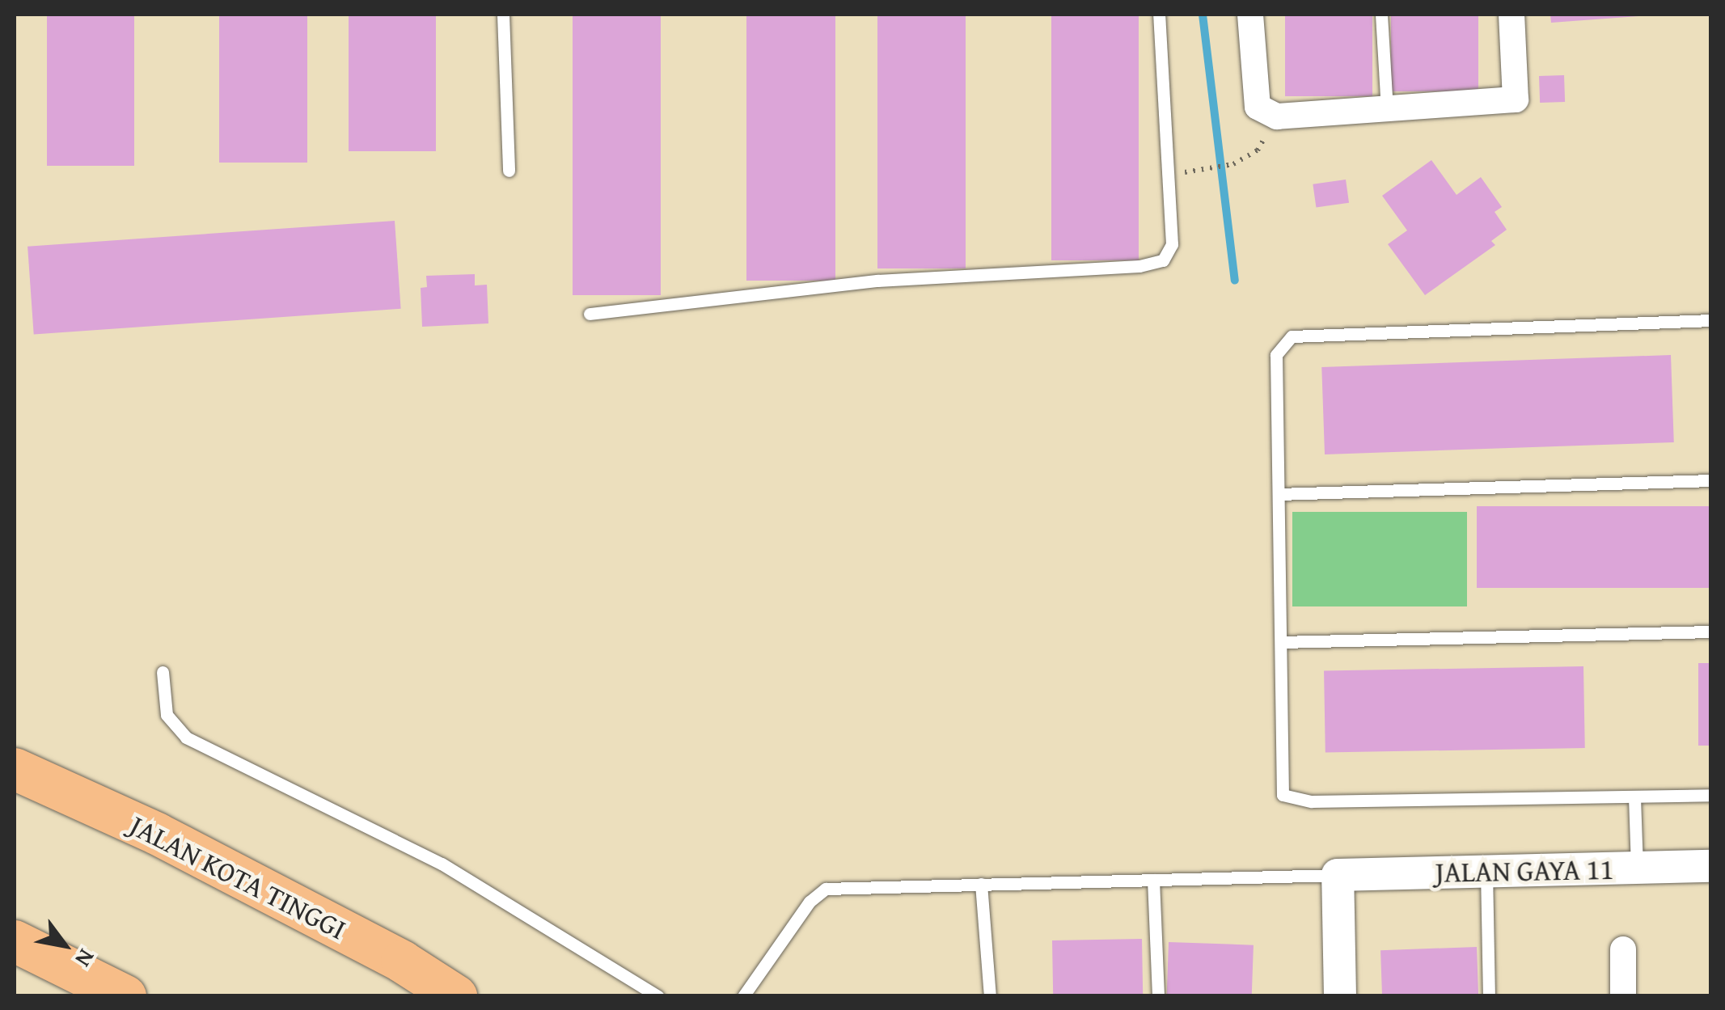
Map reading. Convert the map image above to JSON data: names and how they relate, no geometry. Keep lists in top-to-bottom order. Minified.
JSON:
{"streets":{"highway":["JALAN KOTA TINGGI"],"street":["JALAN GAYA 11"]},"north":"bottom right"}
